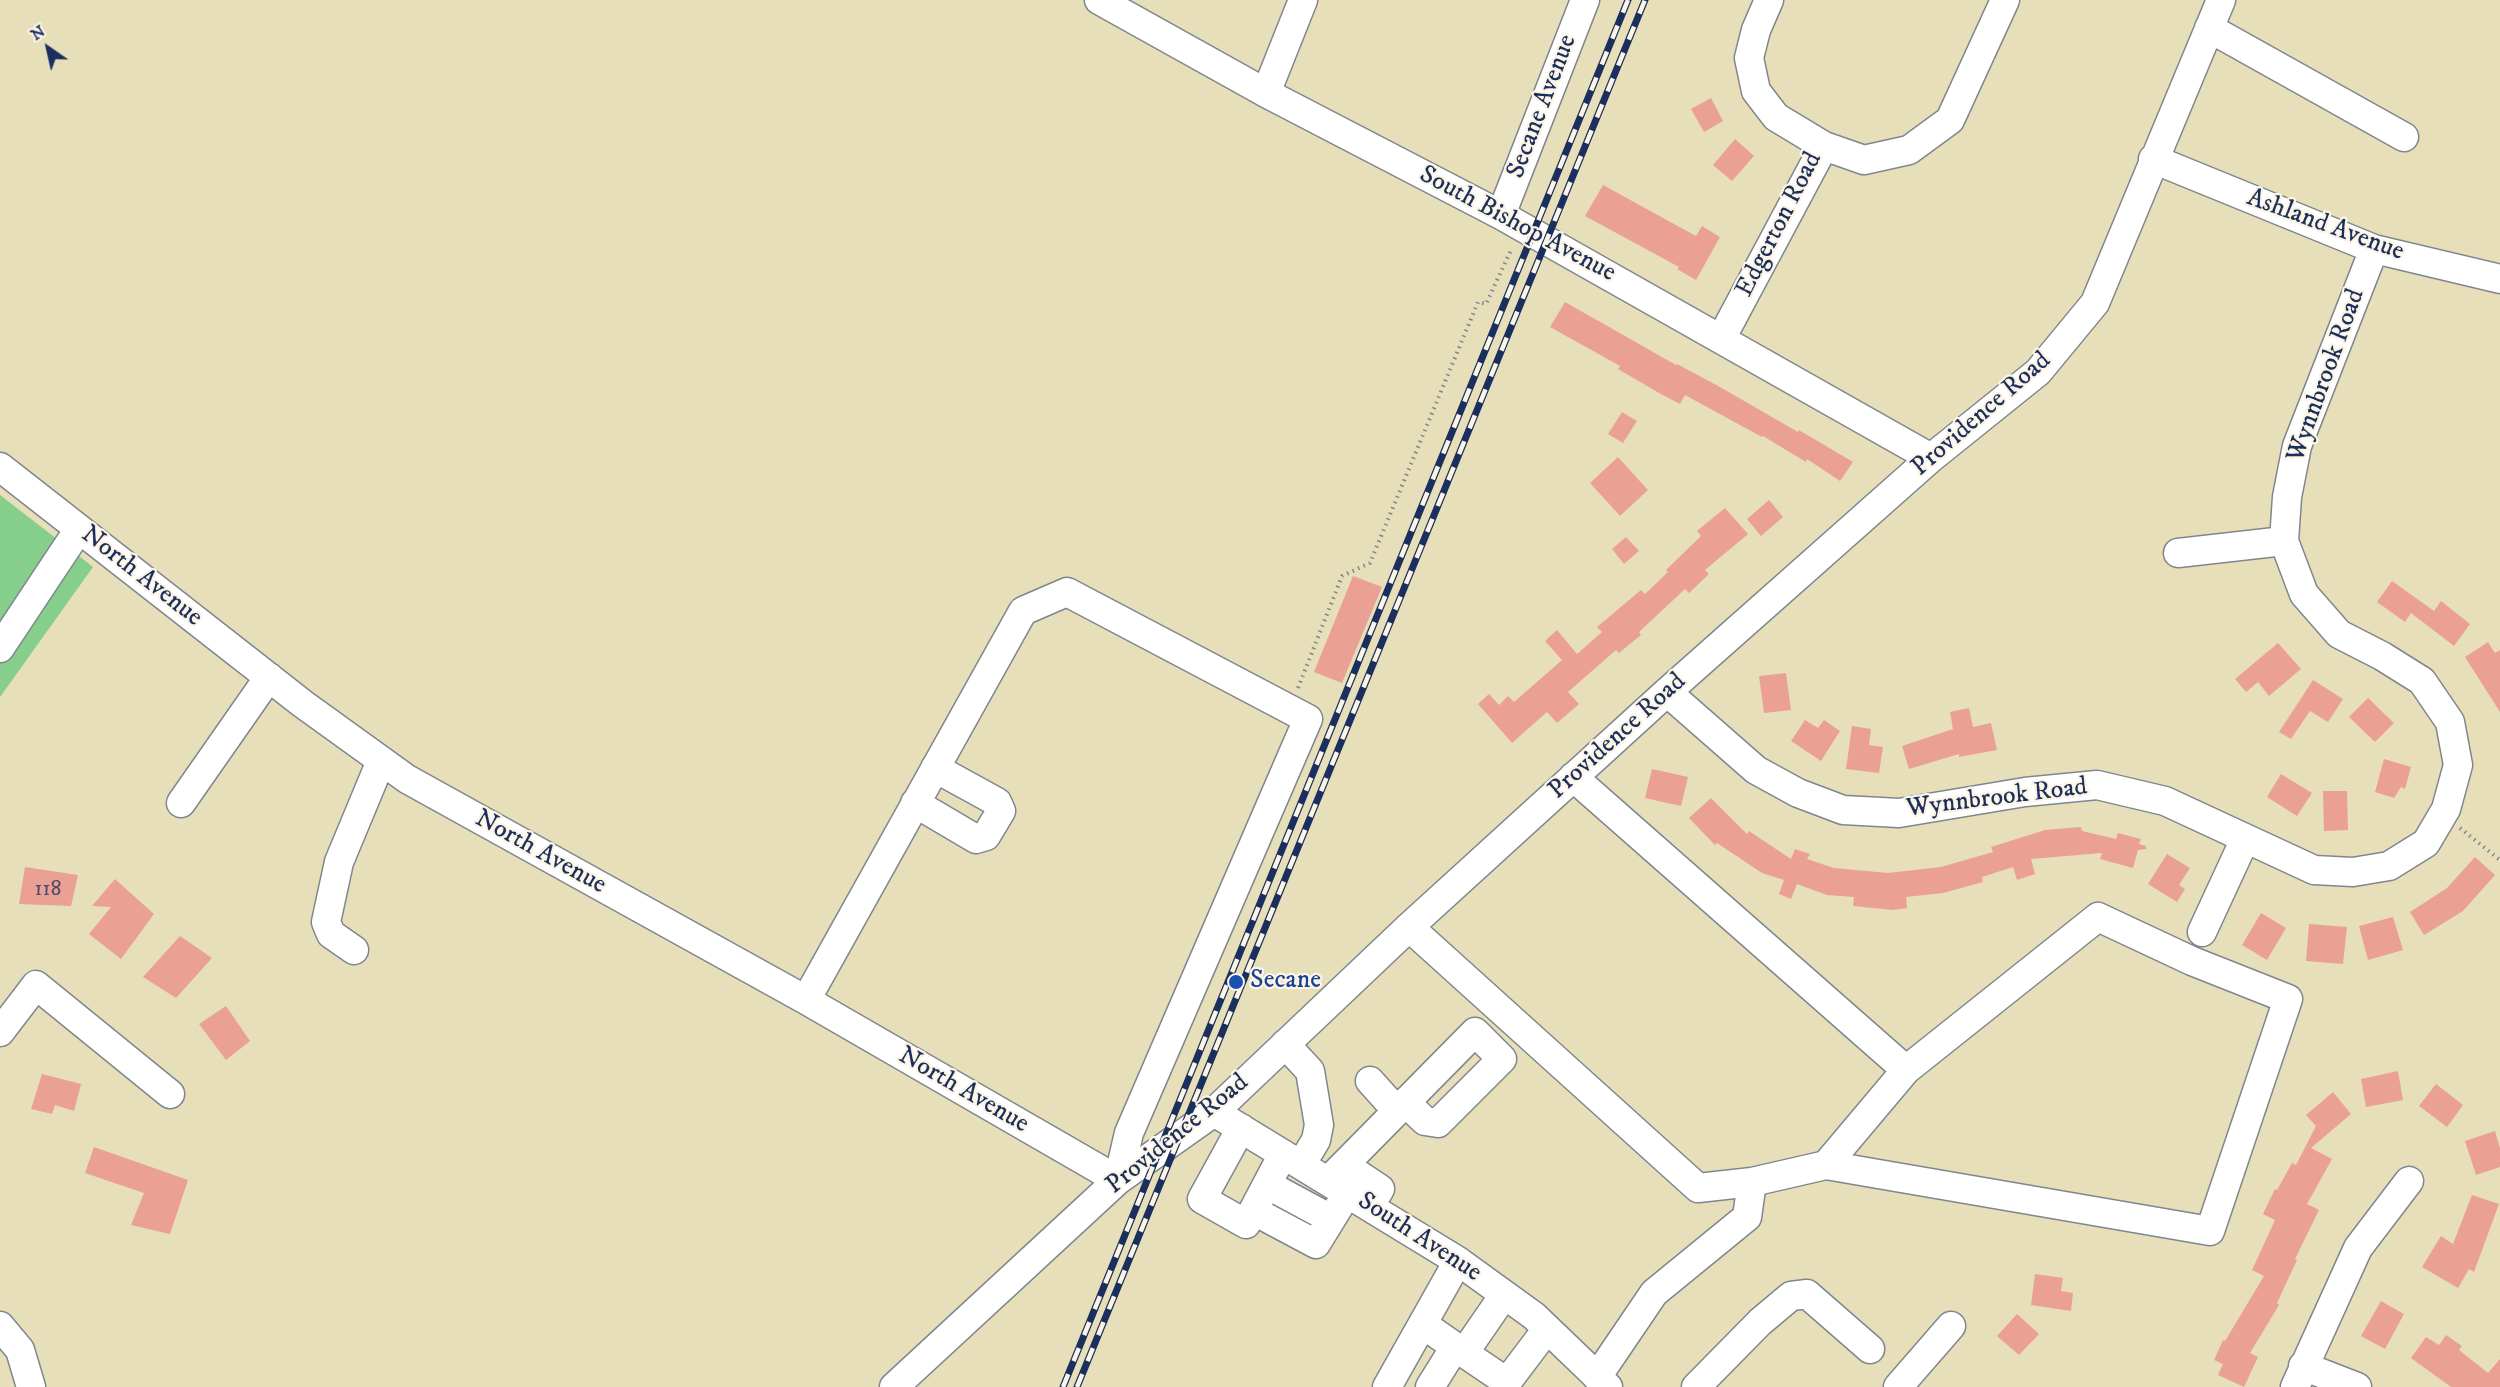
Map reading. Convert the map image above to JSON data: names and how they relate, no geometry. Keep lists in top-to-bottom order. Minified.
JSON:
{"streets":{"street":["Secane Avenue","South Bishop Avenue","Edgerton Road","Ashland Avenue","Wynnbrook Road","Providence Road","North Avenue","South Avenue"]},"crossings":[["Secane Avenue","South Bishop Avenue"],["South Bishop Avenue","Edgerton Road"],["South Bishop Avenue","Providence Road"],["Ashland Avenue","Wynnbrook Road"],["Ashland Avenue","Providence Road"],["Wynnbrook Road","Providence Road"],["Providence Road","North Avenue"],["Providence Road","South Avenue"]],"places":["Secane"],"house_numbers":["118"],"north":"top left"}
